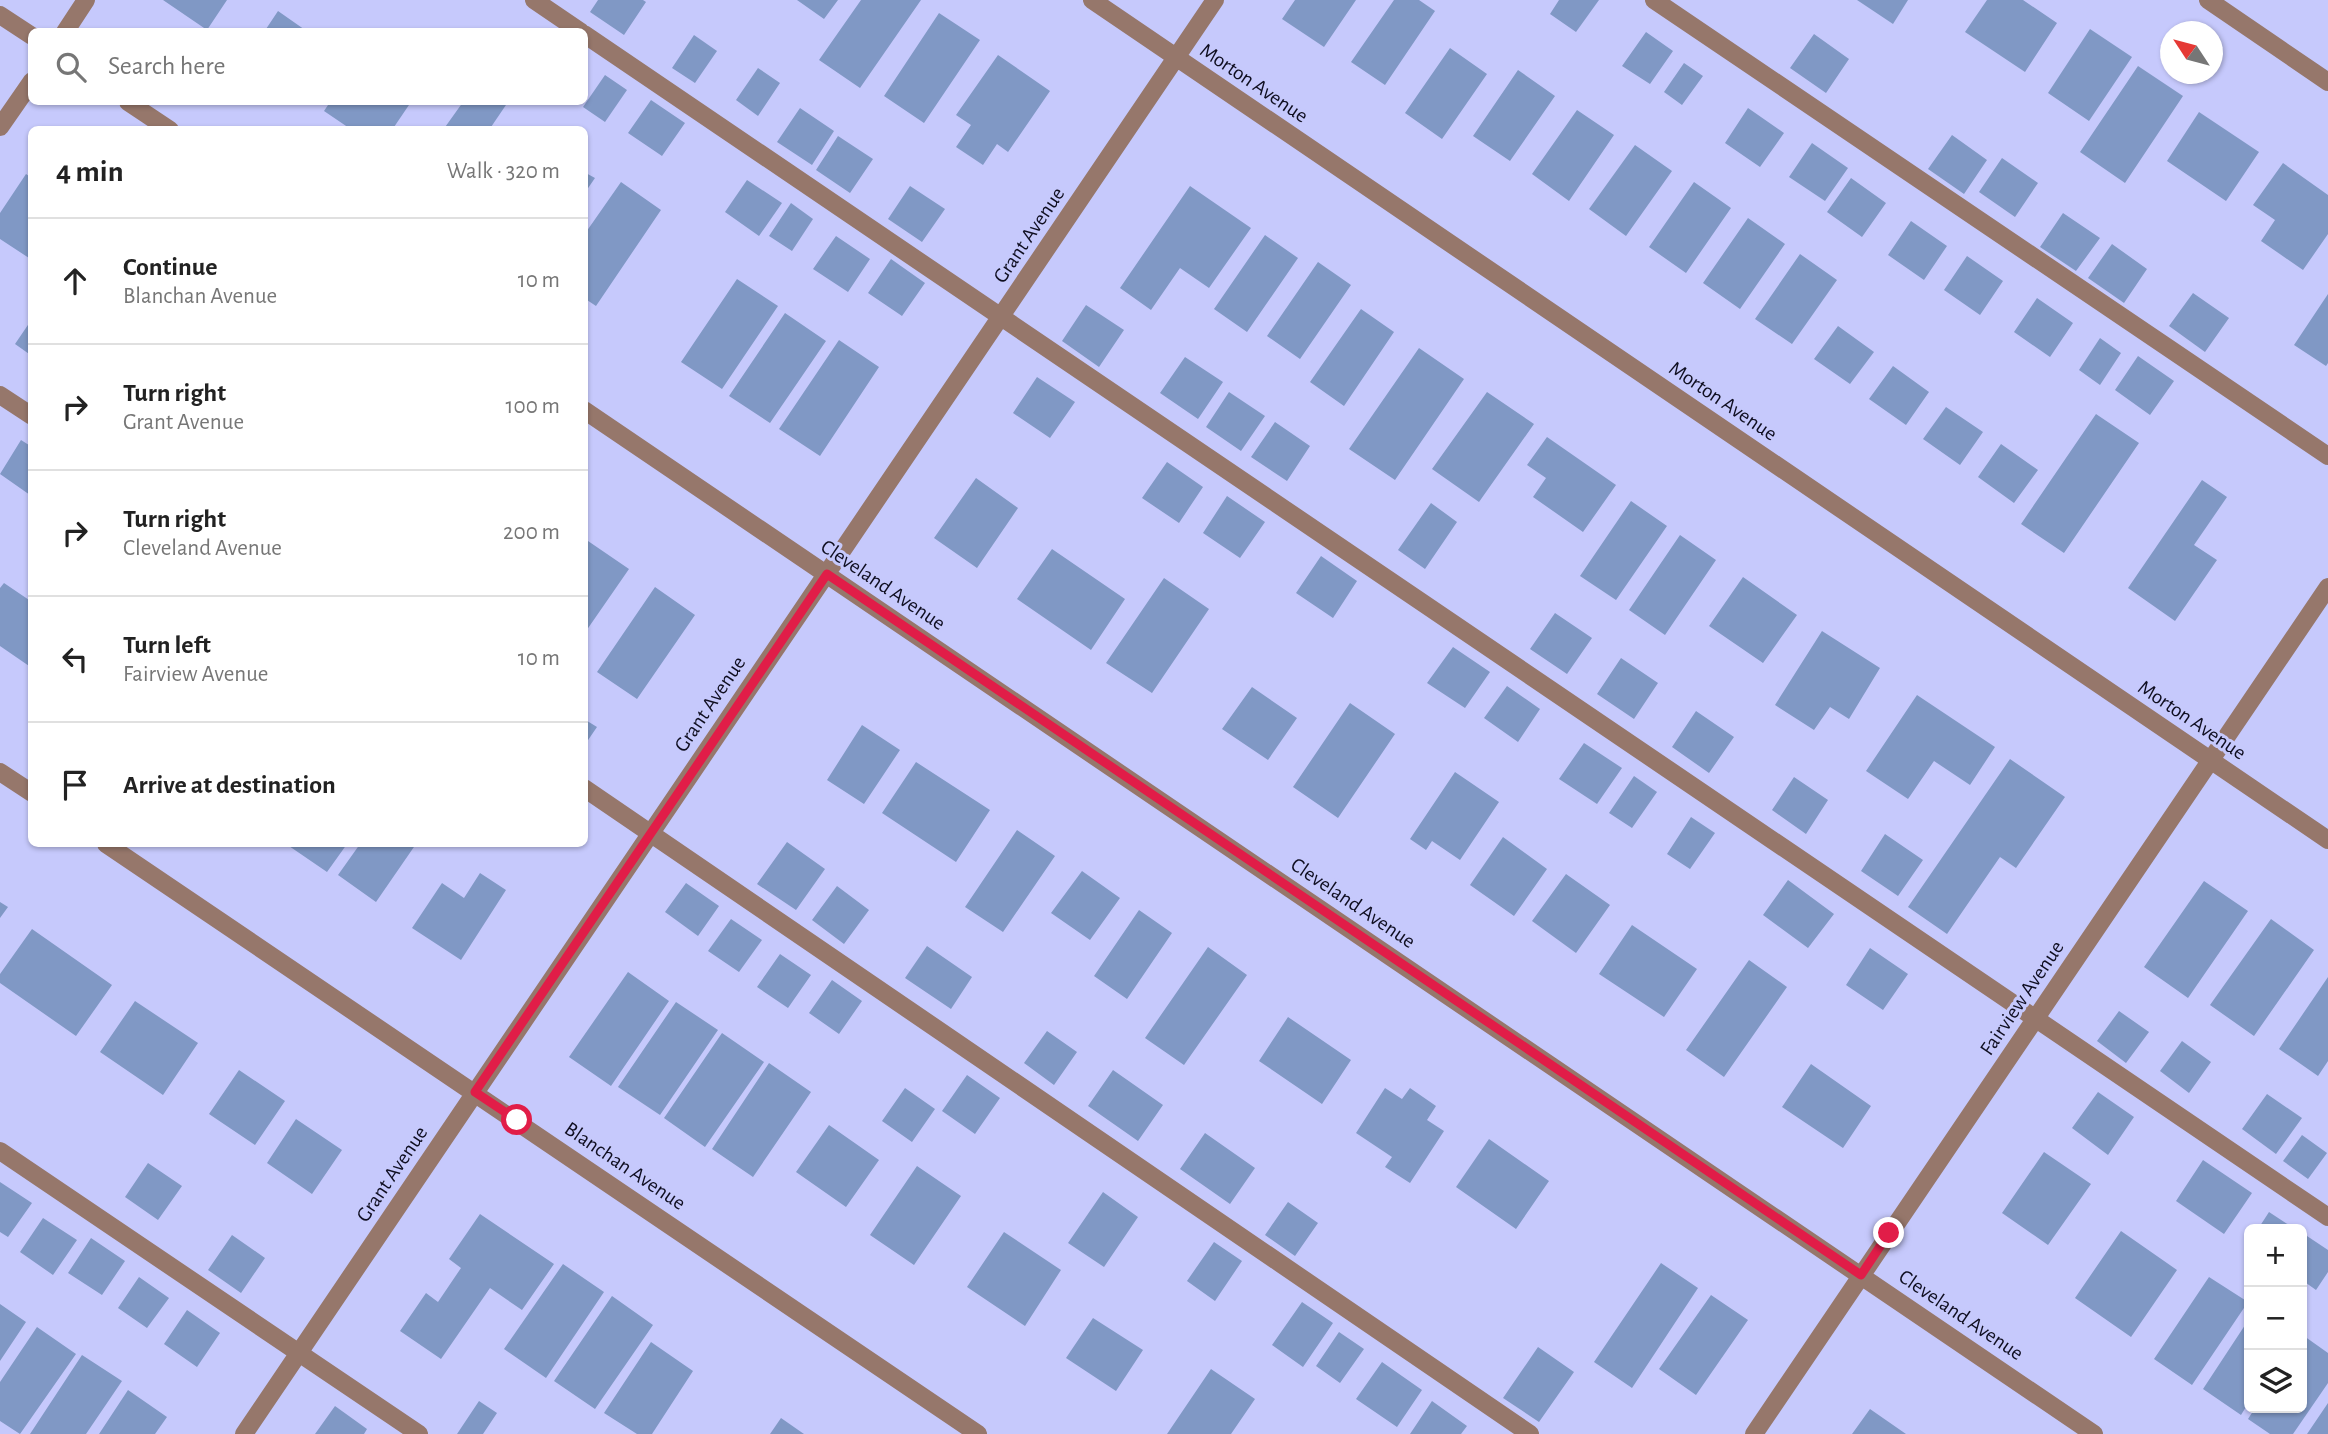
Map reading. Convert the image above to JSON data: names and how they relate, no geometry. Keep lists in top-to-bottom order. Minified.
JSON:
{"streets":{"street":["Morton Avenue","Grant Avenue","Cleveland Avenue","Fairview Avenue","Blanchan Avenue"]},"crossings":[["Morton Avenue","Grant Avenue"],["Morton Avenue","Fairview Avenue"],["Grant Avenue","Cleveland Avenue"],["Grant Avenue","Blanchan Avenue"],["Cleveland Avenue","Fairview Avenue"]],"north":"top left","page":{"search":"Search here","heading":["4 min","Walk · 320 m"],"list":[["Continue","Blanchan Avenue","10 m"],["Turn right","Grant Avenue","100 m"],["Turn right","Cleveland Avenue","200 m"],["Turn left","Fairview Avenue","10 m"],"Arrive at destination"],"map_buttons":["+","−"]}}
